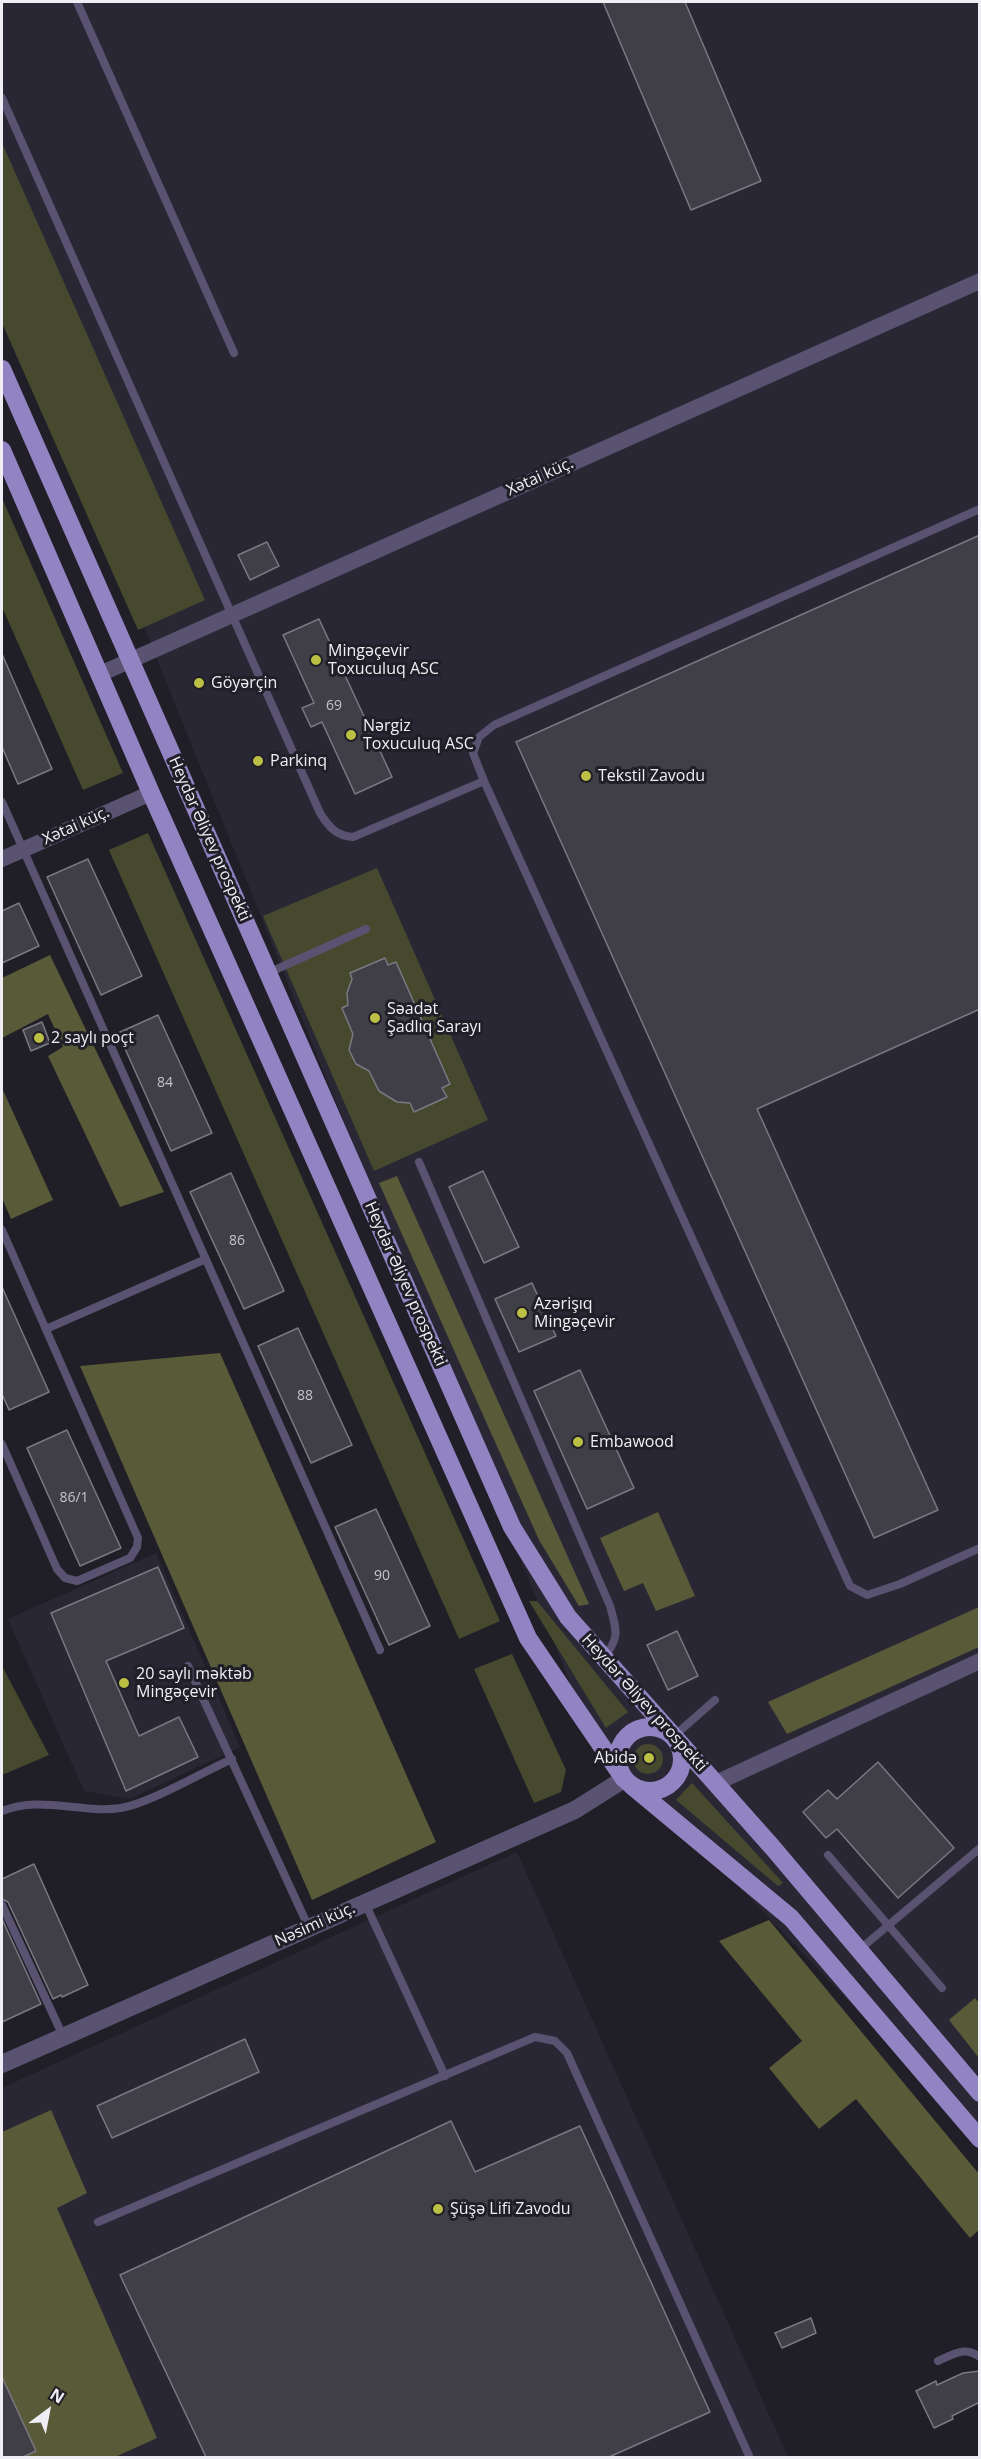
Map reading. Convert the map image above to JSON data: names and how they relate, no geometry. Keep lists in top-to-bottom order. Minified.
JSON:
{"streets":{"main road":["Heydər Əliyev prospekti"],"street":["Xətai küç.","Nəsimi küç."]},"crossings":[["Xətai küç.","Heydər Əliyev prospekti"],["Heydər Əliyev prospekti","Nəsimi küç."]],"places":["Mingəçevir Toxuculuq ASC","Göyərçin","Nərgiz Toxuculuq ASC","Parkinq","Tekstil Zavodu","Səadət Şadlıq Sarayı","2 saylı poçt","Azərişıq Mingəçevir","Embawood","20 saylı məktəb Mingəçevir","Abidə","Şüşə Lifi Zavodu"],"house_numbers":["69","84","86","88","86/1","90"],"north":"top right"}
